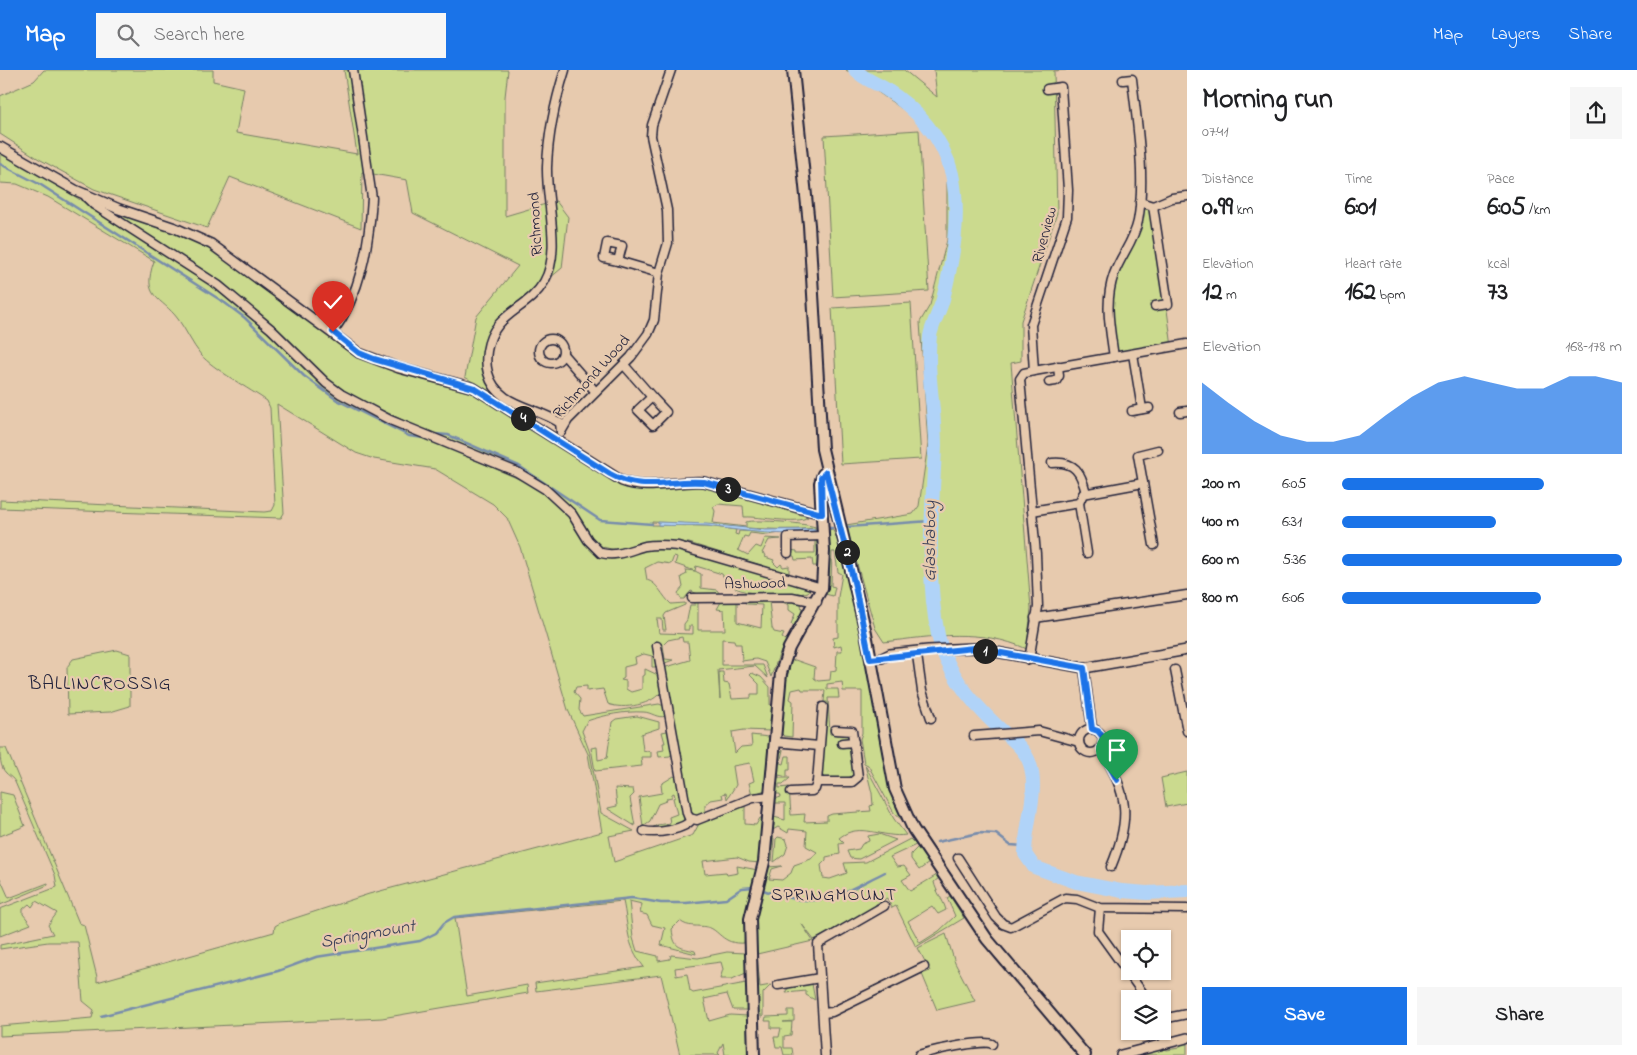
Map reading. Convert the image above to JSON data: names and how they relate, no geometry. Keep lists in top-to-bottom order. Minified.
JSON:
{"streets":{"street":["Richmond","Riverview","Richmond Wood","Ashwood"]},"crossings":[["Richmond","Richmond Wood"]],"districts":["BALLINCROSSIG","SPRINGMOUNT"],"water":["Glashaboy","Springmount"],"page":{"header":"Map","search":"Search here","nav":["Map","Layers","Share"],"heading":["Morning run","07:41"],"stats":[["Distance","0.99 km"],["Time","6:01"],["Pace","6:05 /km"],["Elevation","12 m"],["Heart rate","162 bpm"],["kcal","73"]],"chart":["Elevation","168–178 m"],"pins":["4","3","2","1"],"list":[{"name":"200 m","note":"6:05"},{"name":"400 m","note":"6:31"},{"name":"600 m","note":"5:36"},{"name":"800 m","note":"6:06"}],"buttons":["Save","Share"]}}
